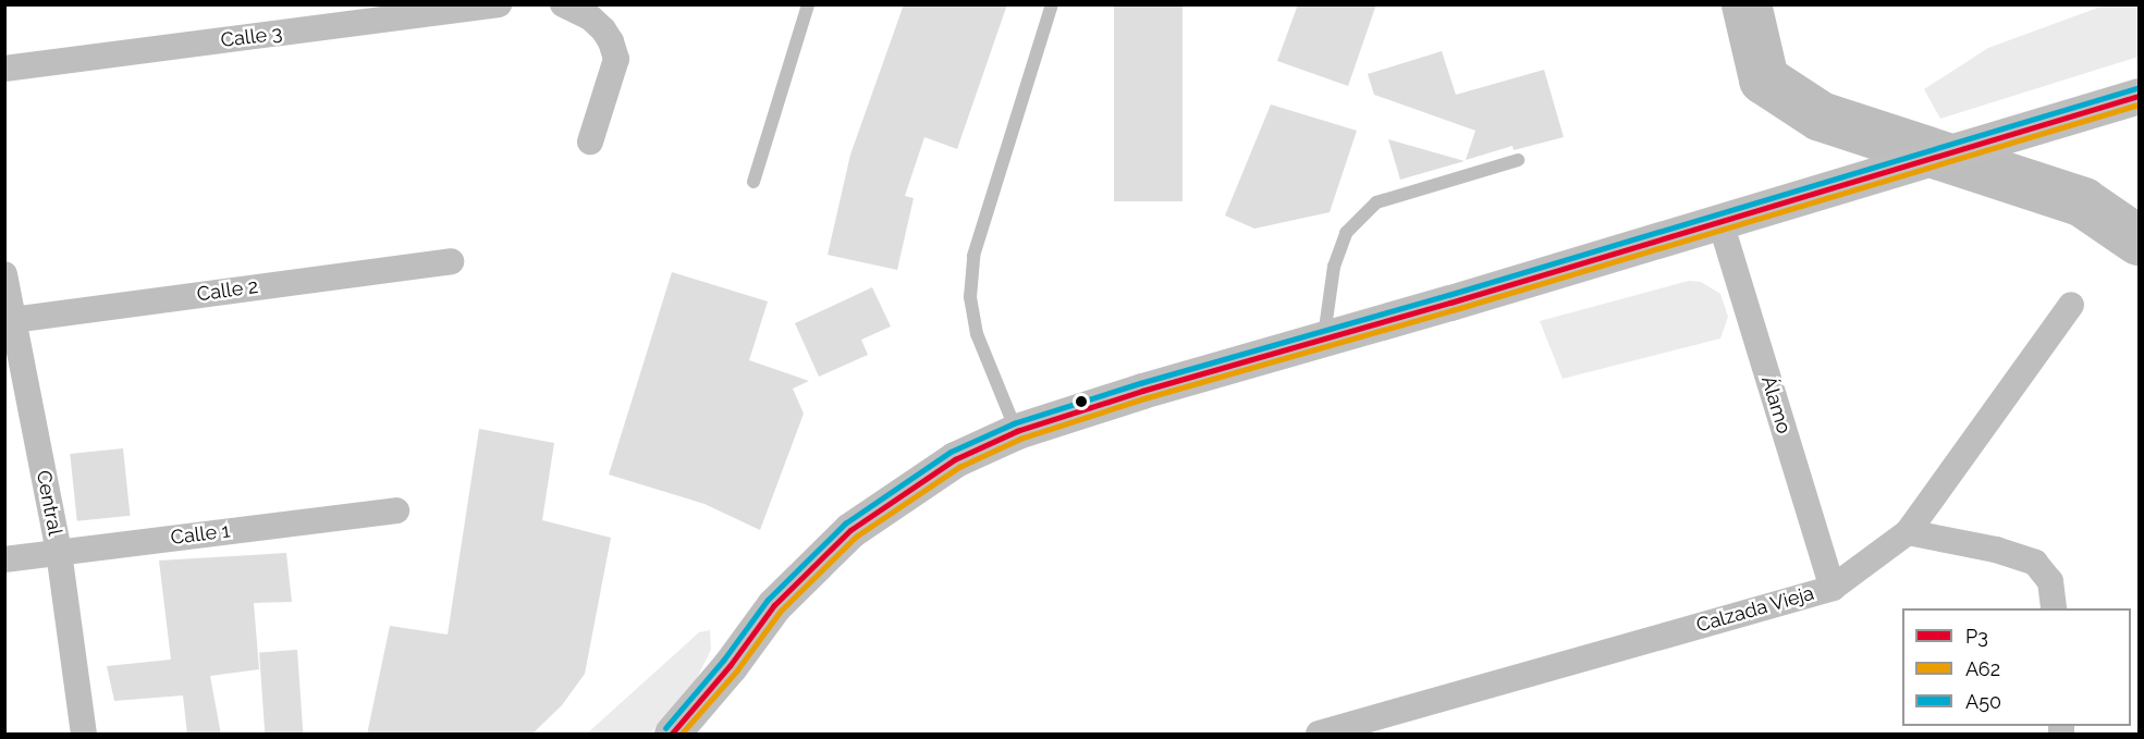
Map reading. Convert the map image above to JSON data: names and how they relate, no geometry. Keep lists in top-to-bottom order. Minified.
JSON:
{"streets":{"street":["Calle 3","Calle 2","Álamo","Central","Calle 1","Calzada Vieja"]},"crossings":[["Calle 2","Central"],["Álamo","Calzada Vieja"],["Central","Calle 1"]],"lines":["transit line A50","transit line P3","transit line A62"],"legend":["P3","A62","A50"]}
